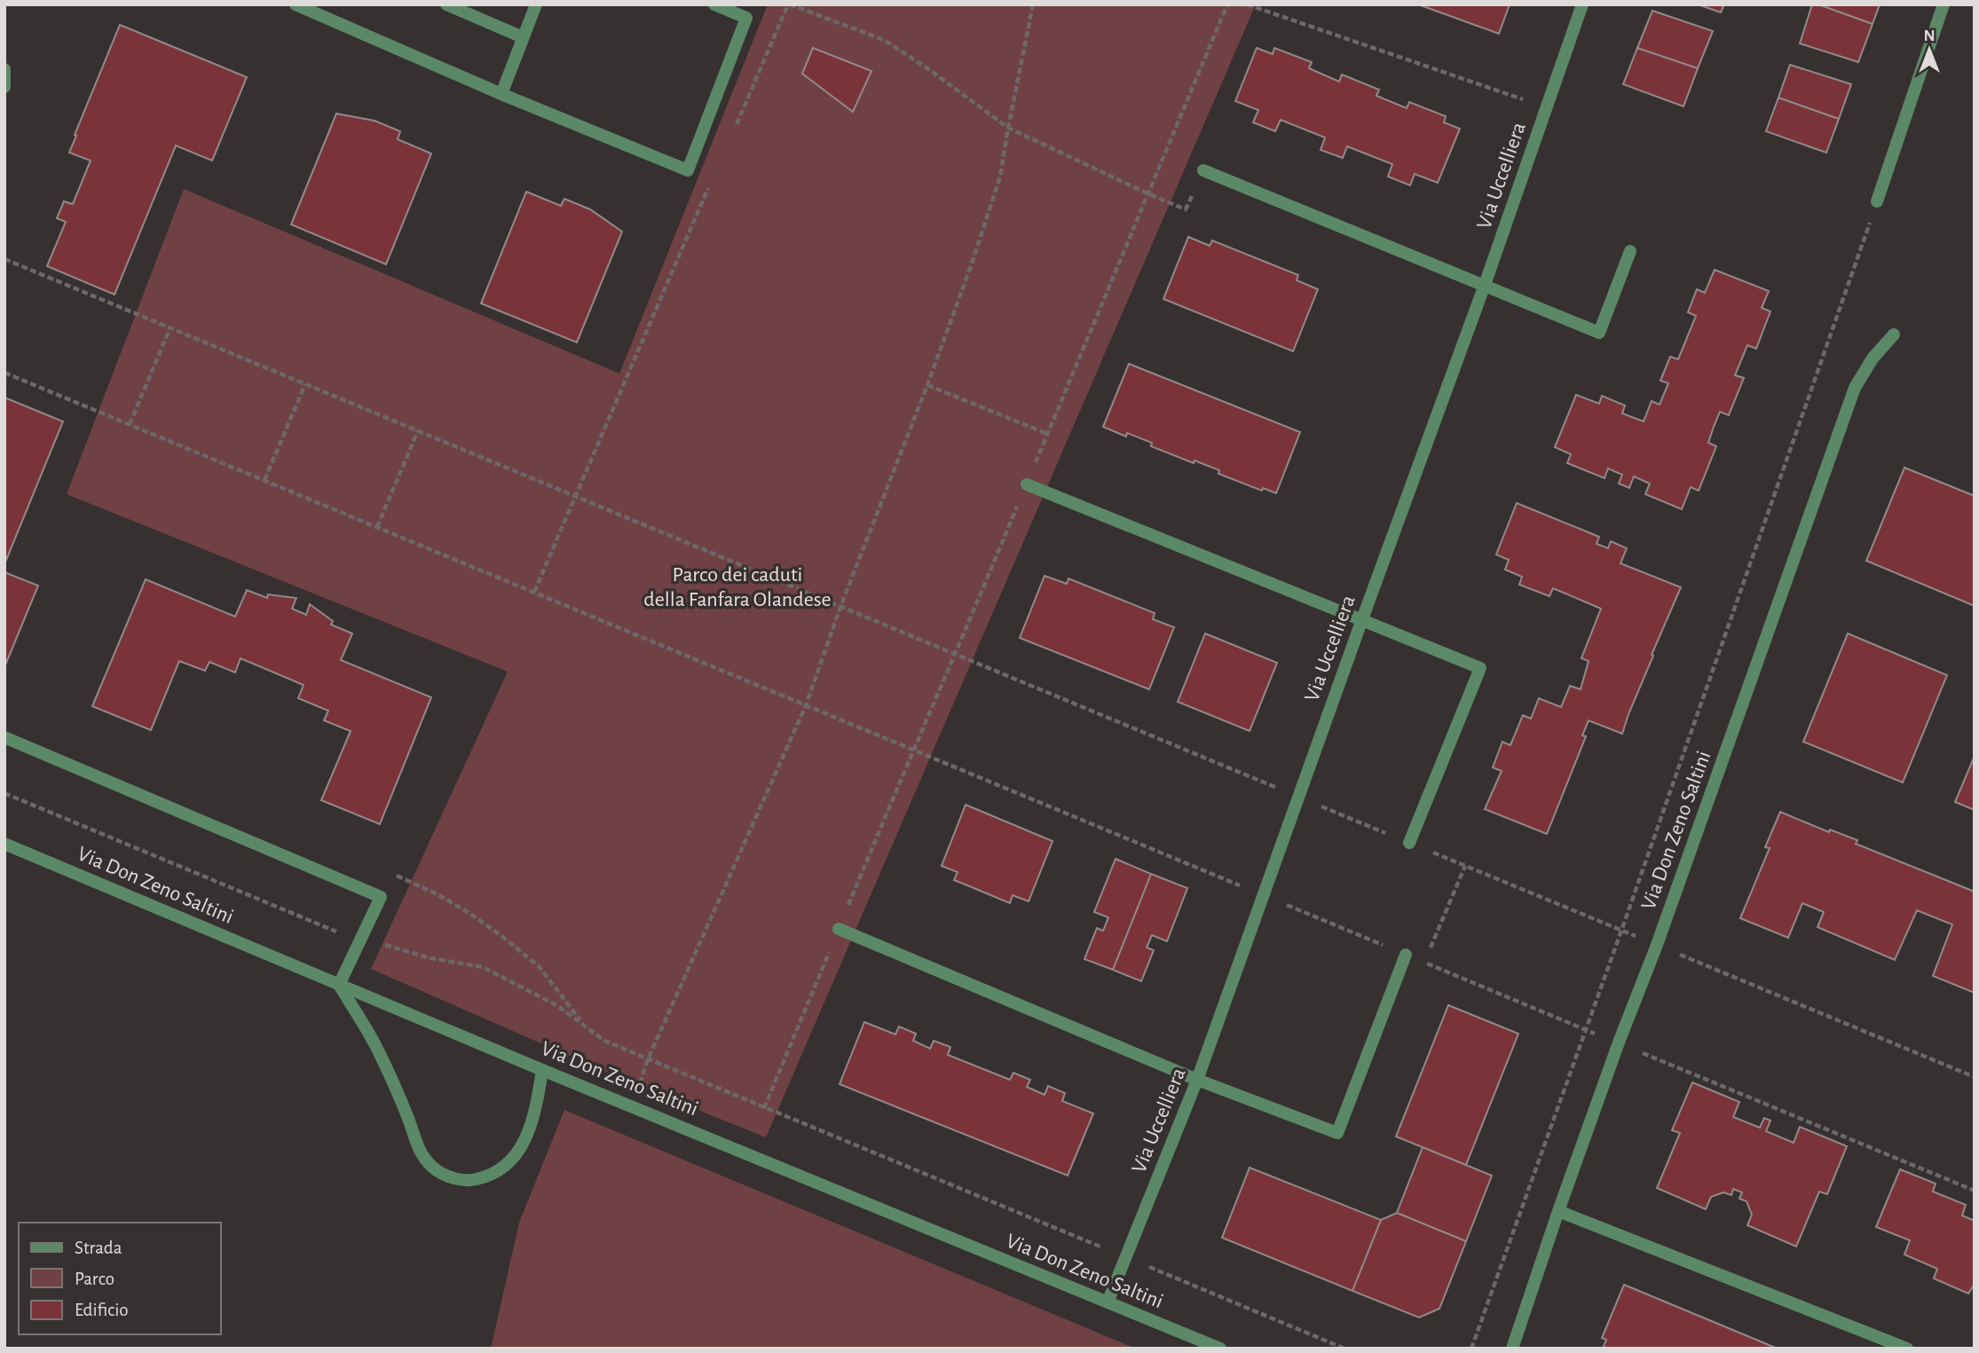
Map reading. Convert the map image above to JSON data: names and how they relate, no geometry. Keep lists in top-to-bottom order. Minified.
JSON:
{"streets":{"street":["Via Uccelliera","Via Don Zeno Saltini"]},"crossings":[["Via Uccelliera","Via Don Zeno Saltini"]],"parks":["Parco dei caduti della Fanfara Olandese"],"legend":["Strada","Parco","Edificio"],"north":"top"}
